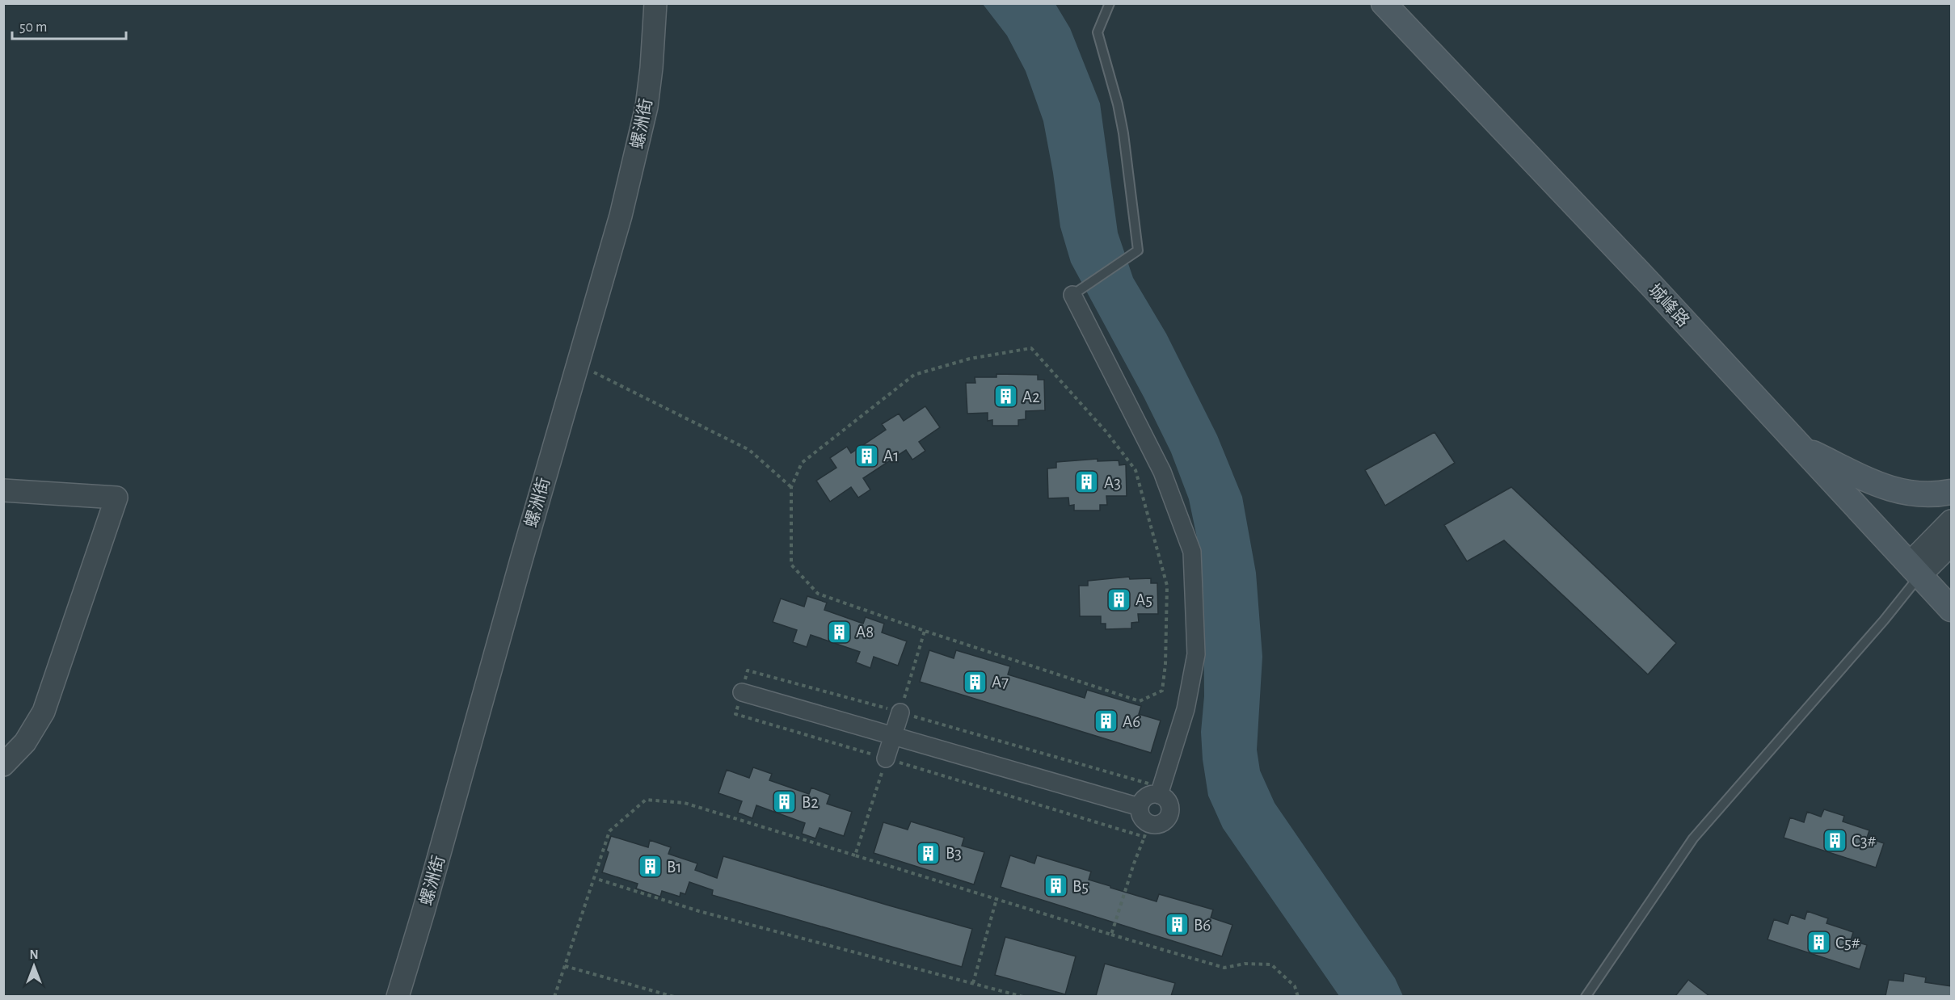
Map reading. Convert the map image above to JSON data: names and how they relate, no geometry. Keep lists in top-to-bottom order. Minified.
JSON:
{"streets":{"main road":["城峰路"],"street":["螺洲街"]},"places":{"building":["A2","A1","A3","A5","A8","A7","A6","B2","C3#","B3","B1","B5","B6","C5#"]},"scale_bar":"50 m","north":"top"}
